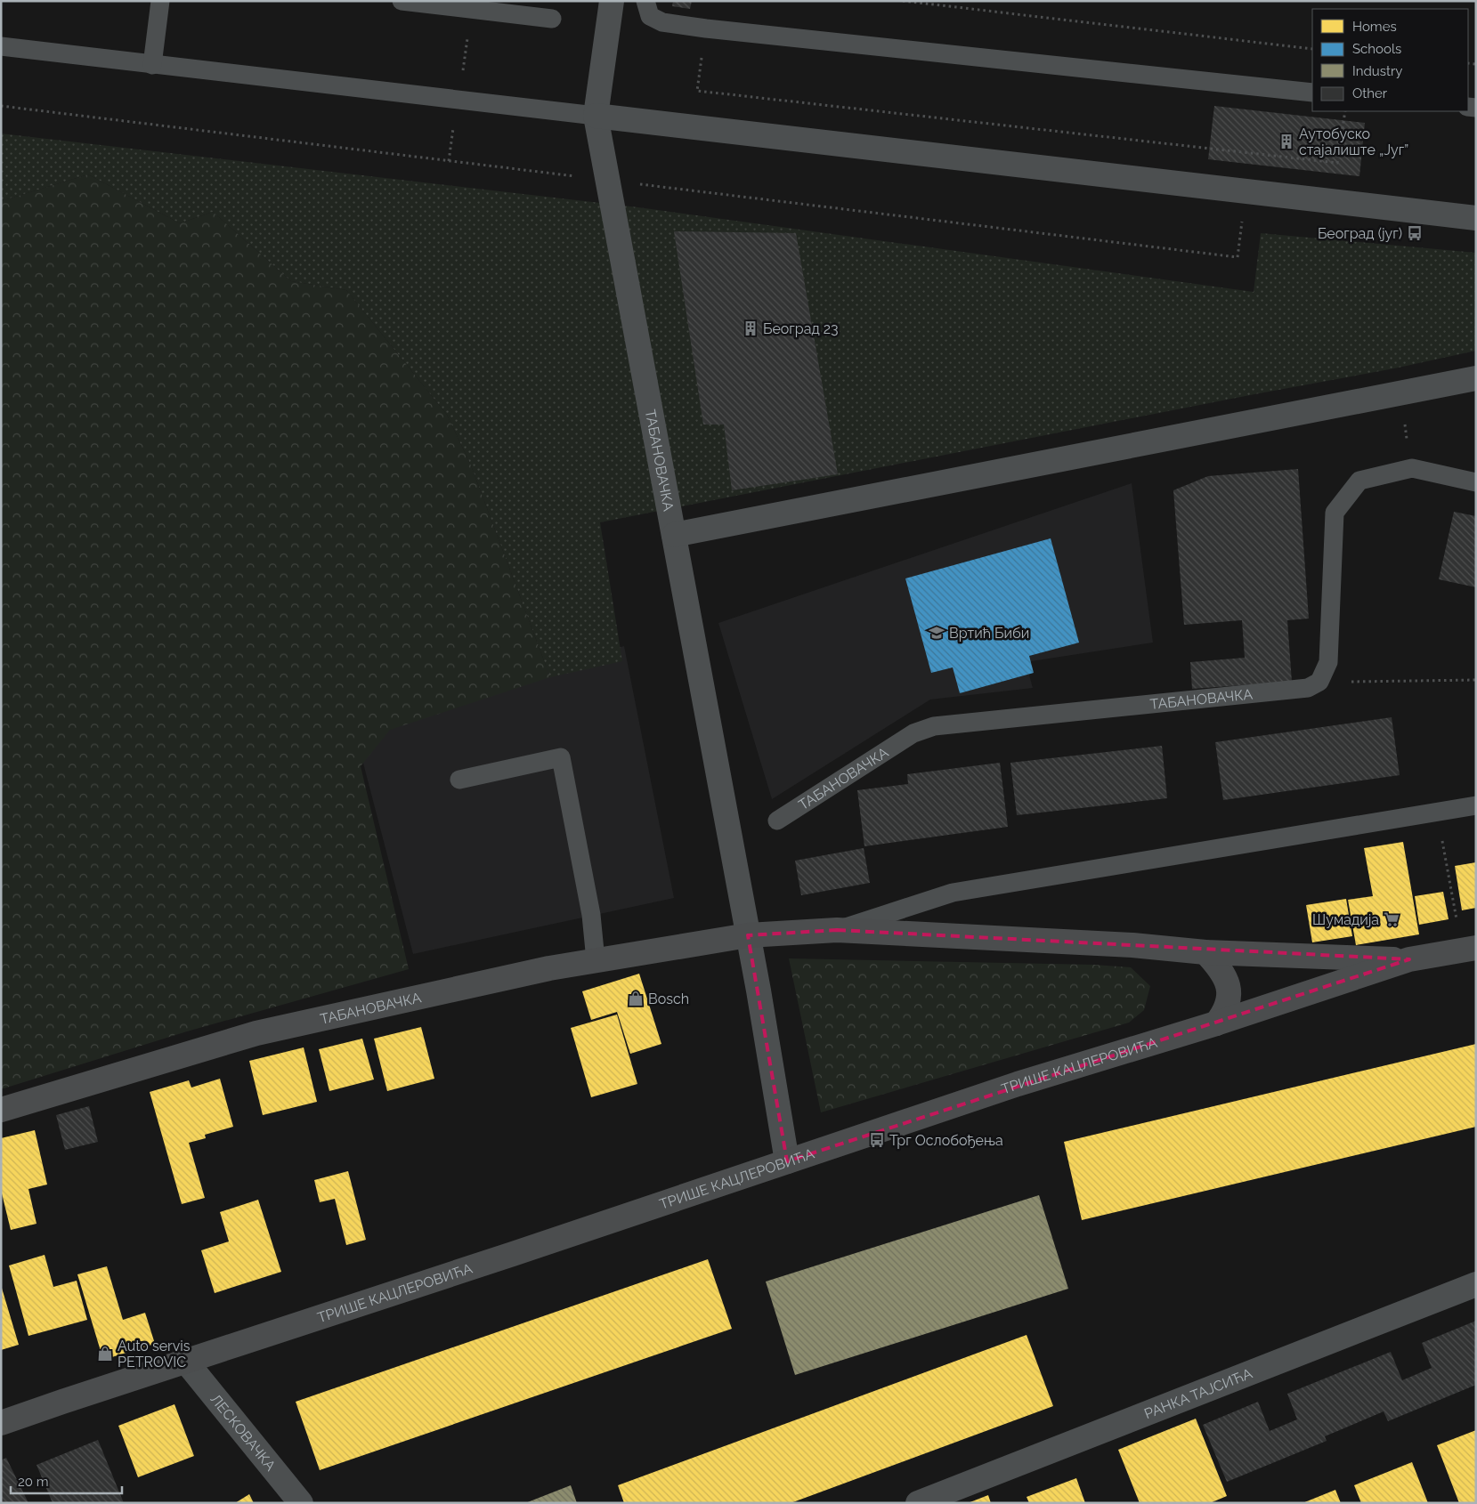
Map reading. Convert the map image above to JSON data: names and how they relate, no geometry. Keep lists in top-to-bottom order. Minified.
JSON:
{"streets":{"street":["ТАБАНОВАЧКА","ТРИШЕ КАЦЛЕРОВИЋА","РАНКА ТАЈСИЋА","ЛЕСКОВАЧКА"]},"crossings":[["ТРИШЕ КАЦЛЕРОВИЋА","ЛЕСКОВАЧКА"]],"places":{"building":["Аутобуско стајалиште „Југ”","Београд 23"],"bus stop":["Београд (југ)","Трг Ослобођења"],"school or university":["Вртић Биби"],"supermarket":["Шумадија"],"shop":["Bosch","Auto servis PETROVIC"]},"legend":["Homes","Schools","Industry","Other"],"scale_bar":"20 m"}
